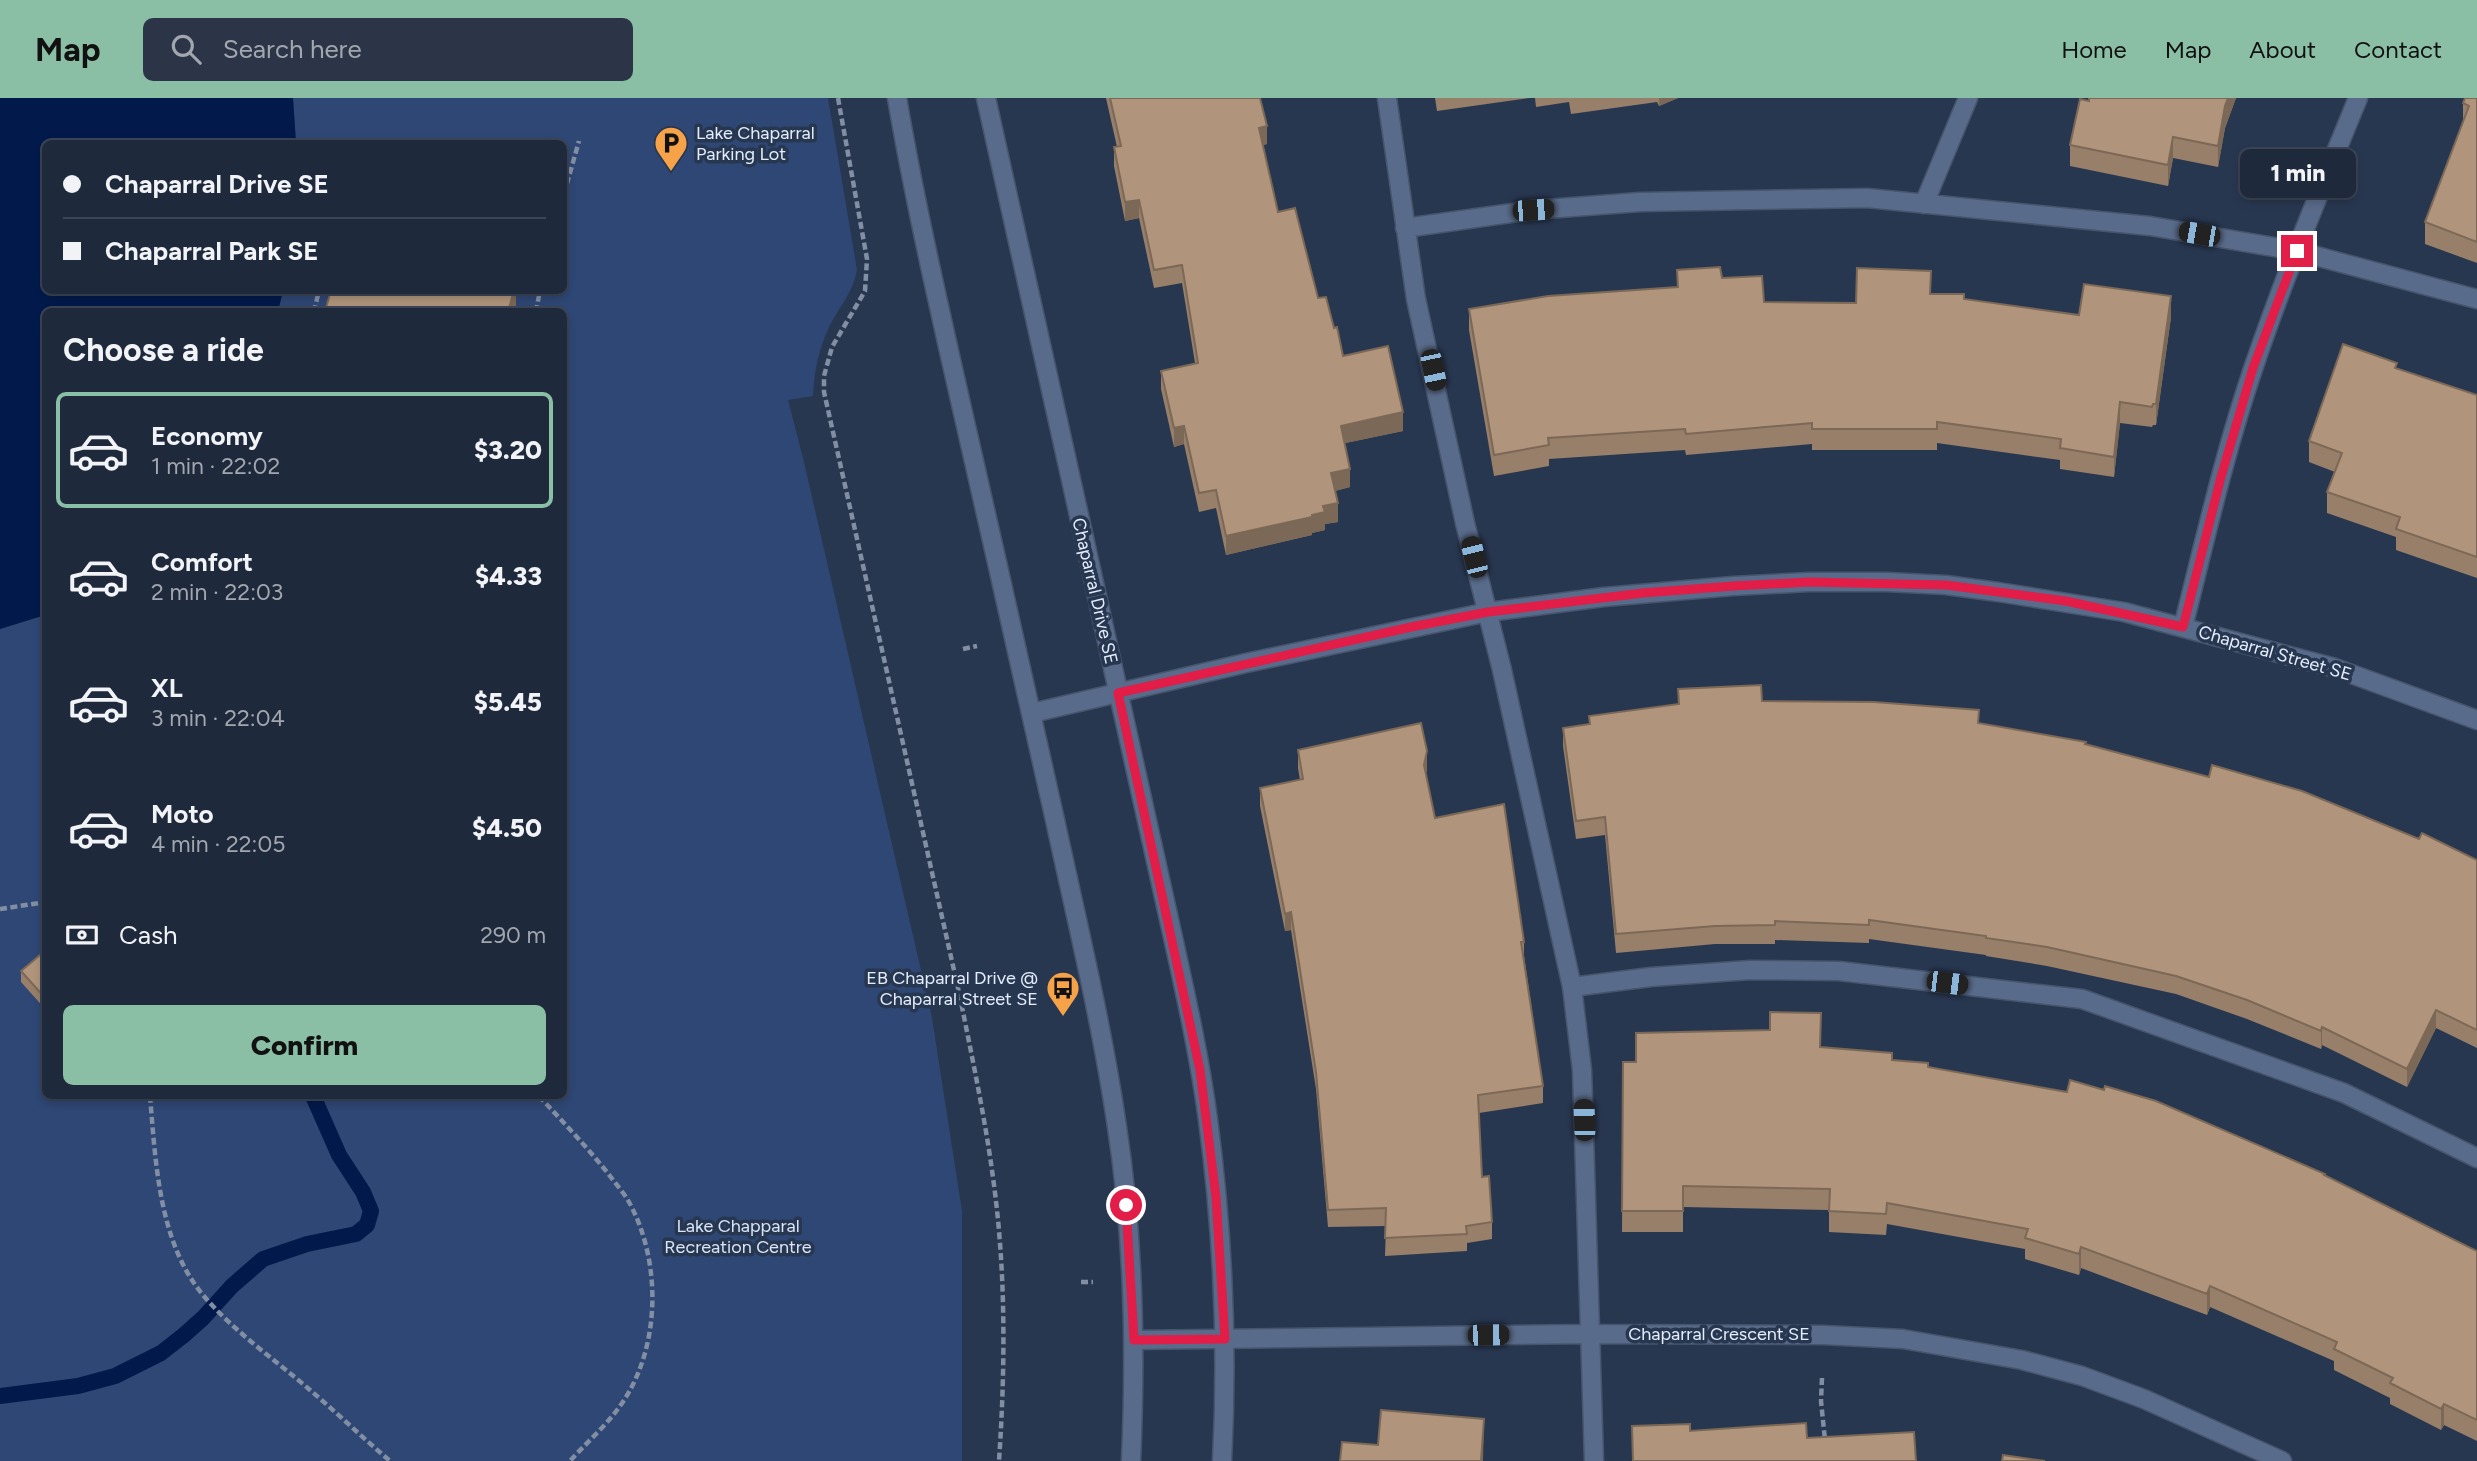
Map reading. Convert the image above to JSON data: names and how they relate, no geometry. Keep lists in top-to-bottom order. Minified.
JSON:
{"streets":{"street":["Chaparral Drive SE","Chaparral Street SE","Chaparral Crescent SE"]},"crossings":[["Chaparral Drive SE","Chaparral Street SE"],["Chaparral Drive SE","Chaparral Crescent SE"]],"parks":["Lake Chapparal Recreation Centre"],"places":{"parking":["Lake Chaparral Parking Lot"],"bus stop":["EB Chaparral Drive @ Chaparral Street SE"]},"page":{"header":"Map","search":"Search here","nav":["Home","Map","About","Contact"],"banner":["Chaparral Drive SE","Chaparral Park SE"],"bubble":"1 min","heading":"Choose a ride","list":[{"name":"Economy","note":"1 min · 22:02","value":"$3.20"},{"name":"Comfort","note":"2 min · 22:03","value":"$4.33"},{"name":"XL","note":"3 min · 22:04","value":"$5.45"},{"name":"Moto","note":"4 min · 22:05","value":"$4.50"}],"pay":["Cash","290 m"],"buttons":"Confirm"}}
